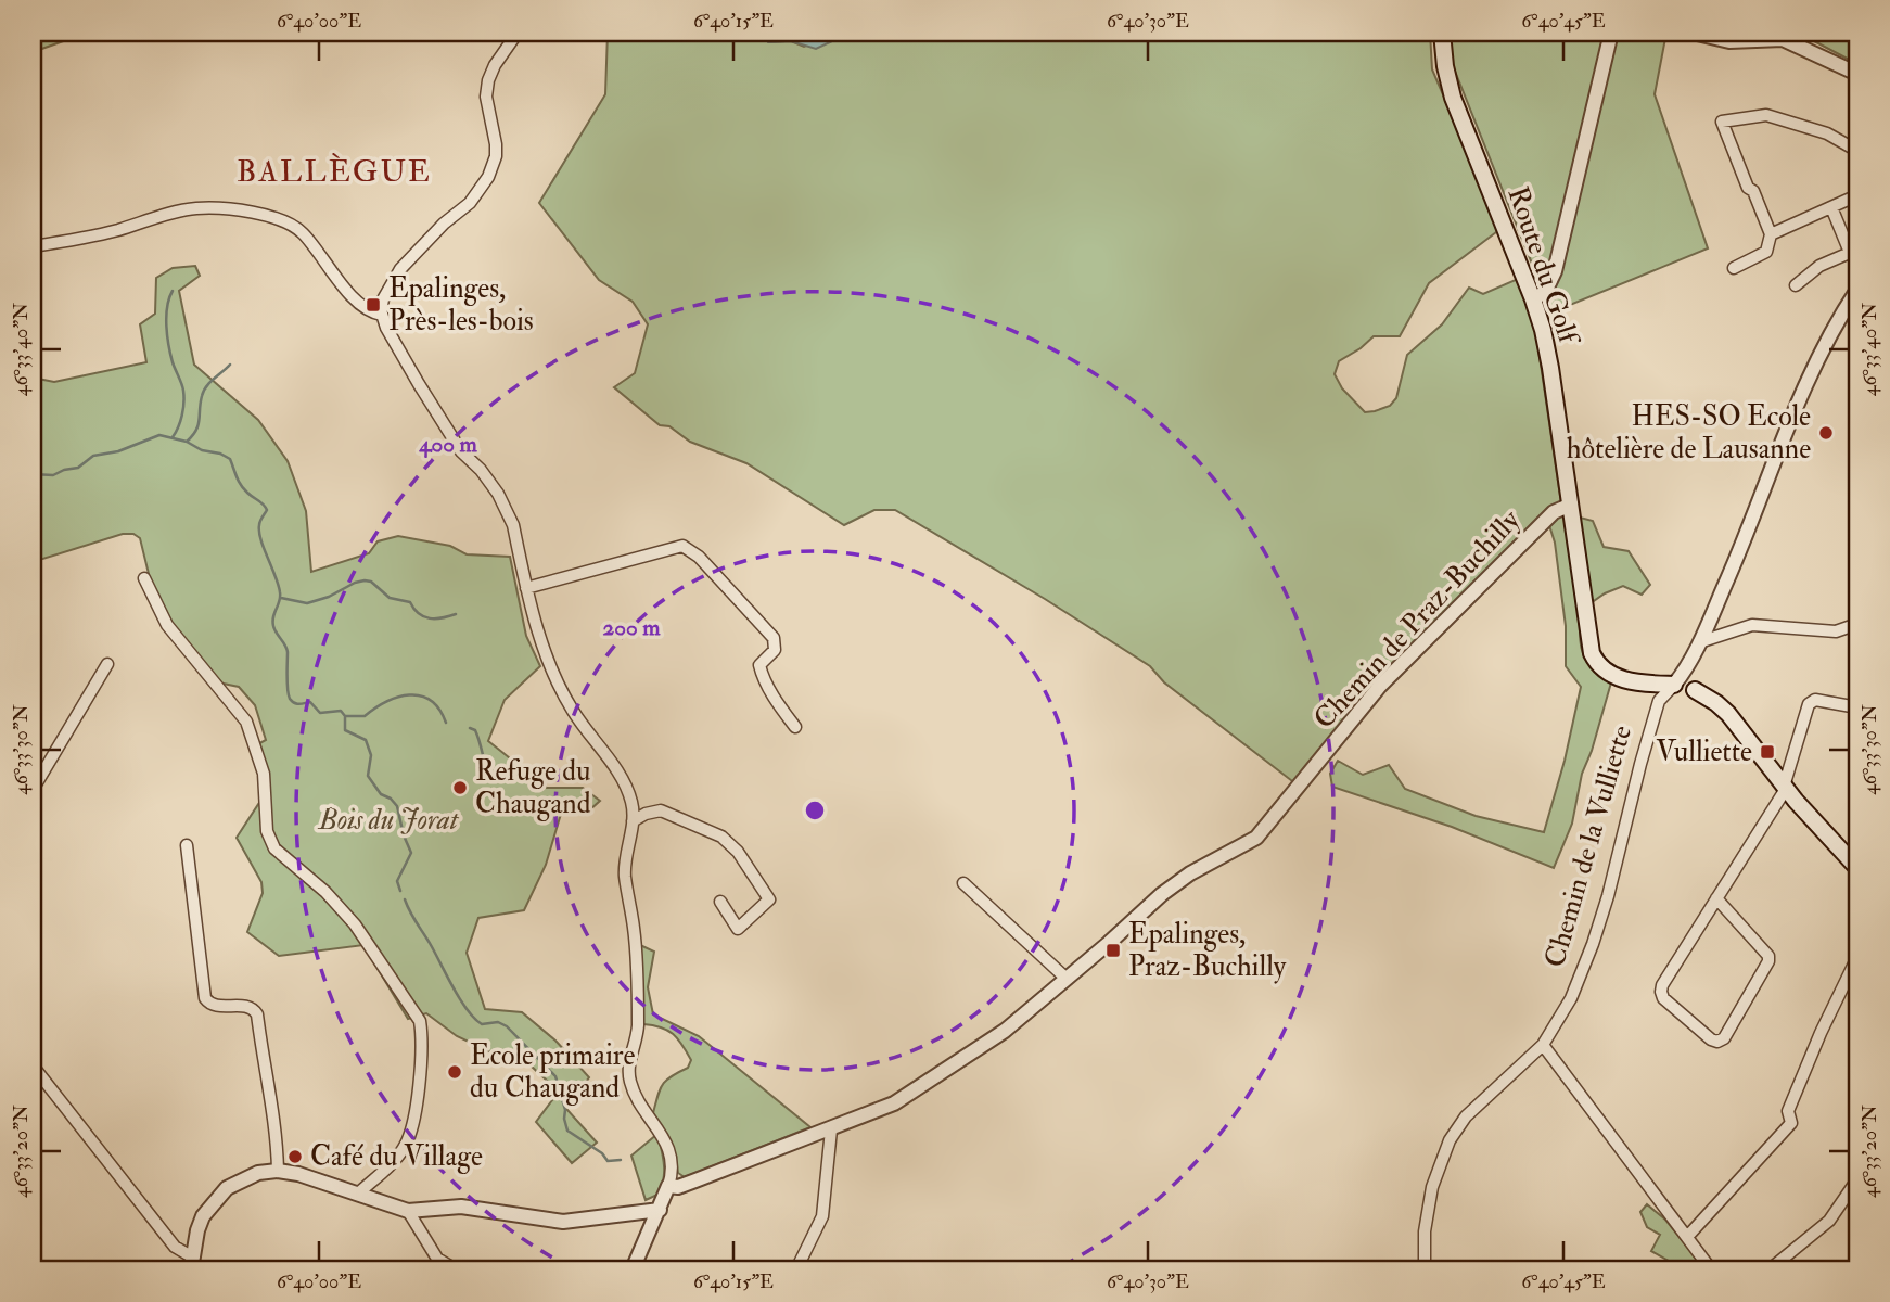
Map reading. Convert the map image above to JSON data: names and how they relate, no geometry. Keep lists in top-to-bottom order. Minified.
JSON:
{"streets":{"main road":["Route du Golf"],"street":["Chemin de Praz-Buchilly","Chemin de la Vulliette"]},"crossings":[["Route du Golf","Chemin de Praz-Buchilly"],["Route du Golf","Chemin de la Vulliette"]],"districts":["BALLÈGUE"],"parks":["Bois du Jorat"],"places":{"transit":["Epalinges, Près-les-bois","Vulliette","Epalinges, Praz-Buchilly"],"other":["HES-SO Ecole hôtelière de Lausanne","Refuge du Chaugand","Ecole primaire du Chaugand","Café du Village"]},"coordinates":["6°40'00\"E","6°40'15\"E","6°40'30\"E","6°40'45\"E","46°33'40\"N","46°33'30\"N","46°33'20\"N"],"rings":["400 m","200 m"]}
